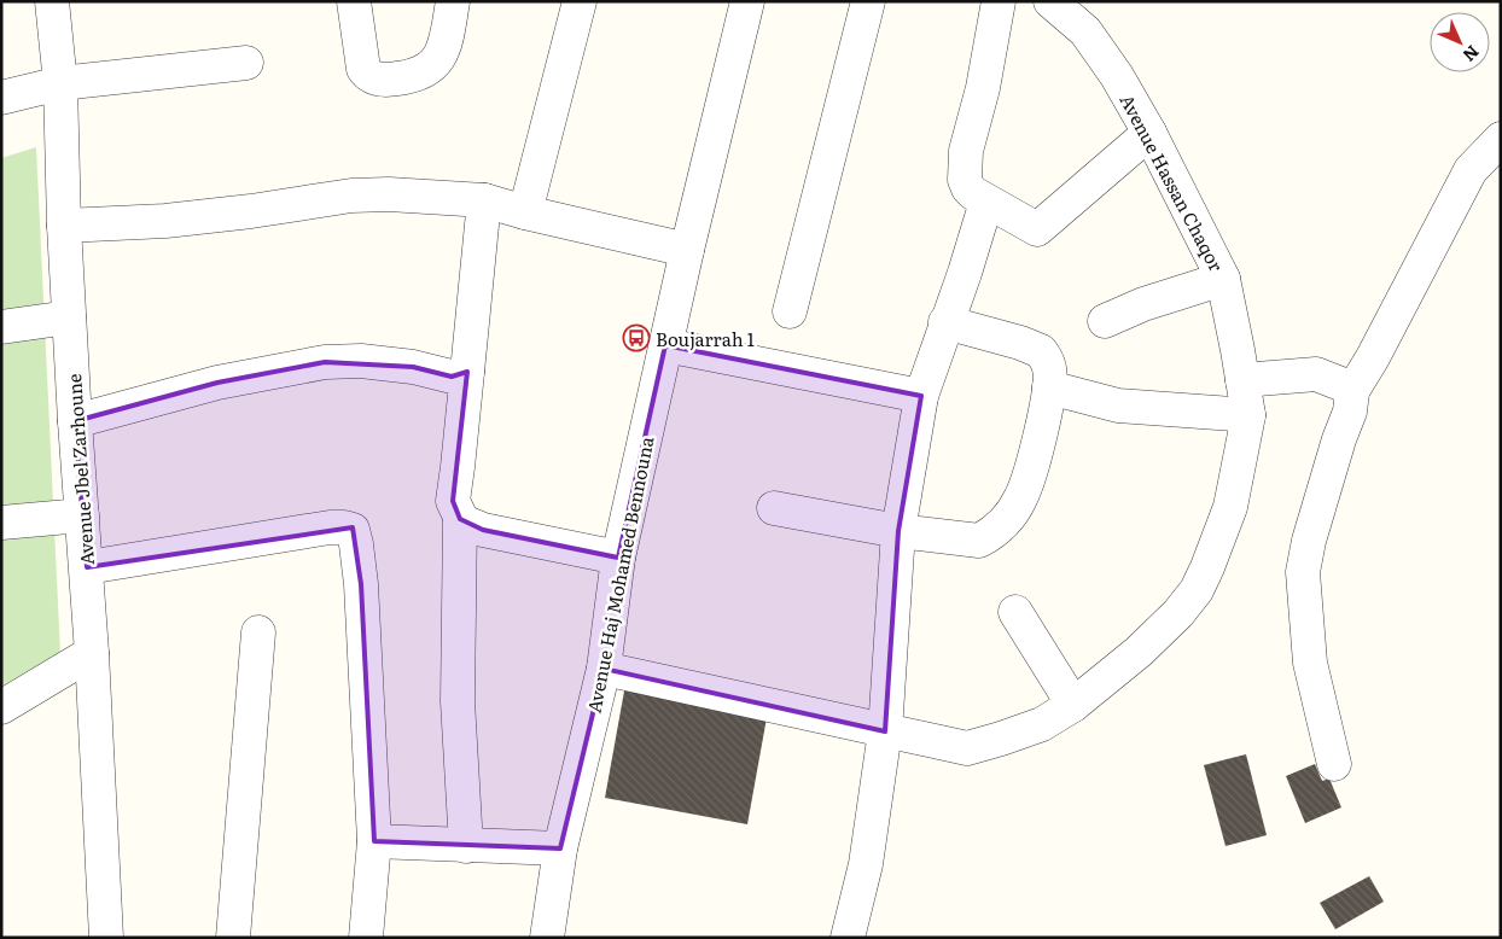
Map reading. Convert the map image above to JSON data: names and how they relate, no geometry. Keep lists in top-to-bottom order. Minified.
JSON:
{"streets":{"street":["Avenue Hassan Chaqor","Avenue Jbel Zarhoune","Avenue Haj Mohamed Bennouna"]},"crossings":[["Avenue Hassan Chaqor","Avenue Haj Mohamed Bennouna"]],"places":{"bus stop":["Boujarrah 1"]},"north":"bottom right"}
